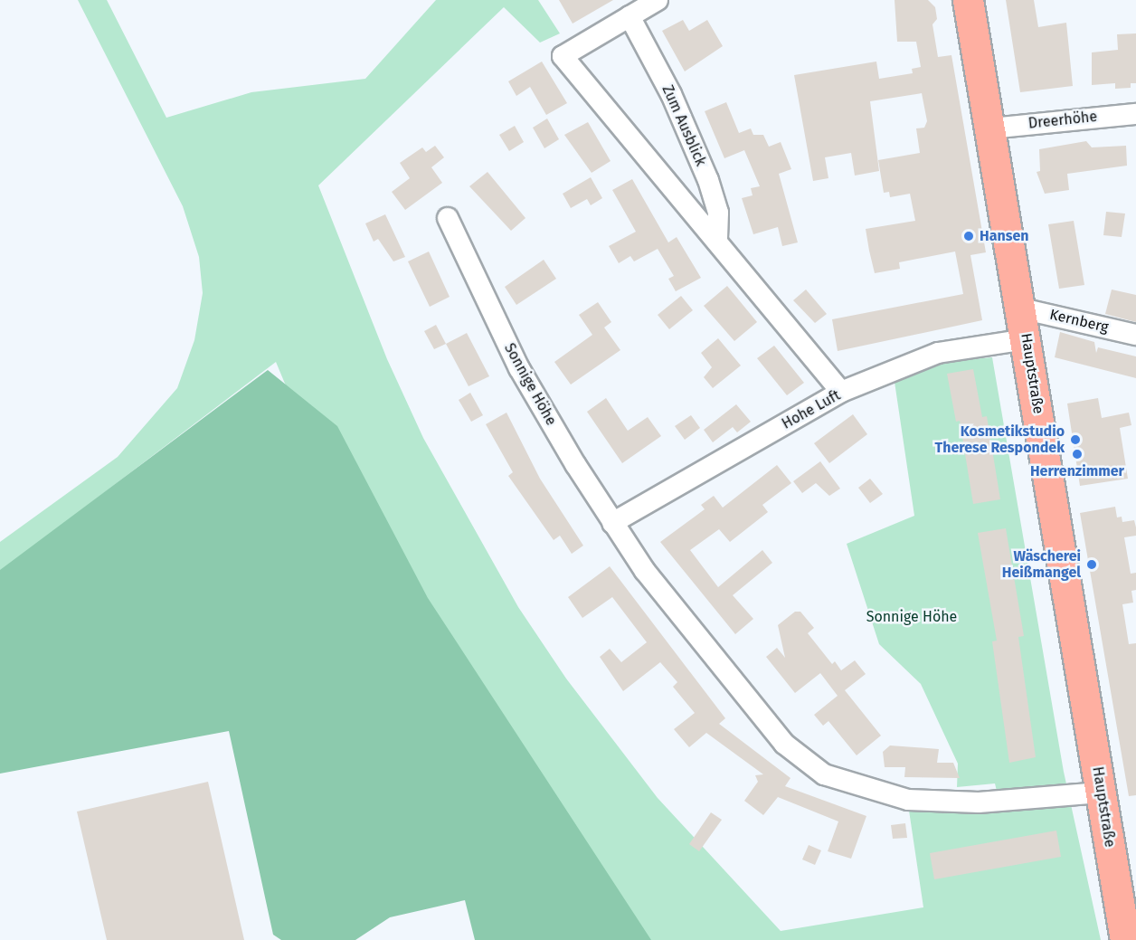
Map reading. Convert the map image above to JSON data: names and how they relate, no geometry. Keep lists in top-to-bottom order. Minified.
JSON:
{"streets":{"main road":["Hauptstraße"],"street":["Dreerhöhe","Zum Ausblick","Kernberg","Sonnige Höhe","Hohe Luft"]},"crossings":[["Dreerhöhe","Hauptstraße"],["Kernberg","Hauptstraße"],["Hauptstraße","Sonnige Höhe"],["Hauptstraße","Hohe Luft"],["Sonnige Höhe","Hohe Luft"]],"parks":["Sonnige Höhe"],"places":["Hansen","Kosmetikstudio Therese Respondek","Herrenzimmer","Wäscherei Heißmangel"]}
